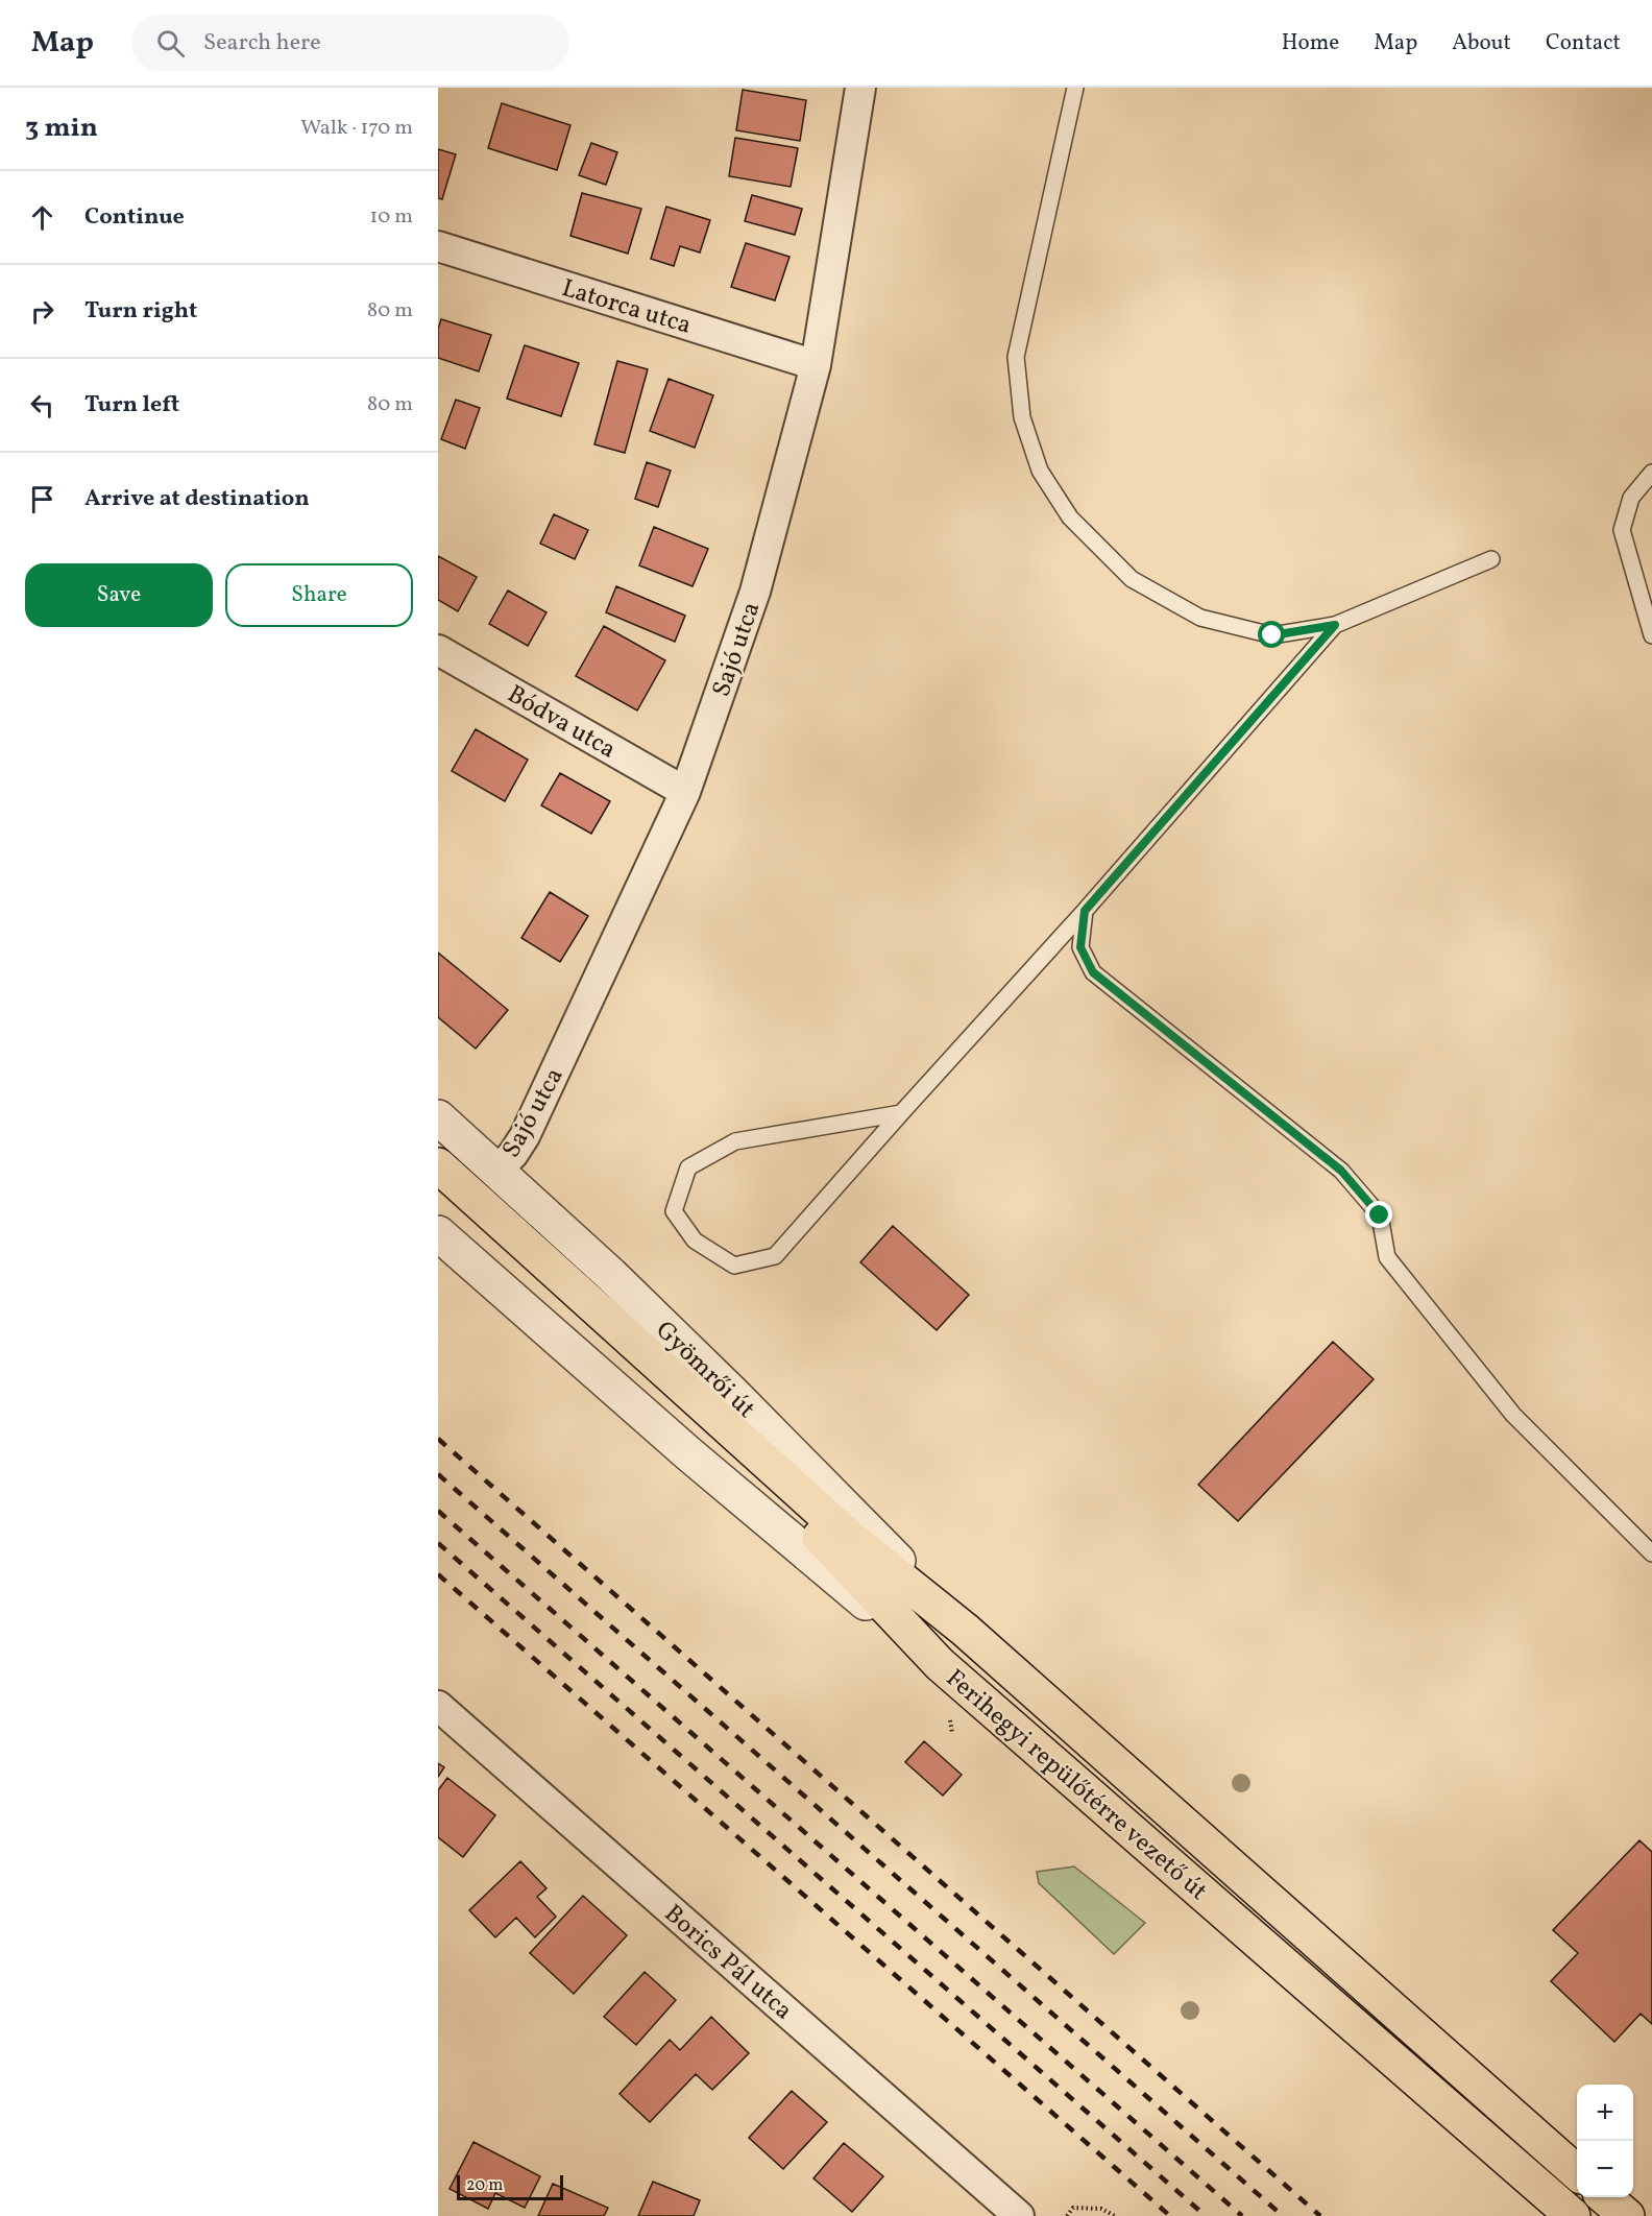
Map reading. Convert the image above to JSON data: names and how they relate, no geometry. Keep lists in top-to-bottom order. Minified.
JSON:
{"streets":{"main road":["Ferihegyi repülőtérre vezető út"],"street":["Latorca utca","Sajó utca","Bódva utca","Gyömrői út","Borics Pál utca"]},"crossings":[["Latorca utca","Sajó utca"],["Sajó utca","Bódva utca"],["Sajó utca","Gyömrői út"],["Gyömrői út","Ferihegyi repülőtérre vezető út"]],"scale_bar":"20 m","page":{"header":"Map","search":"Search here","nav":["Home","Map","About","Contact"],"heading":["3 min","Walk · 170 m"],"list":[["Continue","10 m"],["Turn right","80 m"],["Turn left","80 m"],"Arrive at destination"],"buttons":["Save","Share"],"map_buttons":["+","−"],"scale":"20 m"}}
